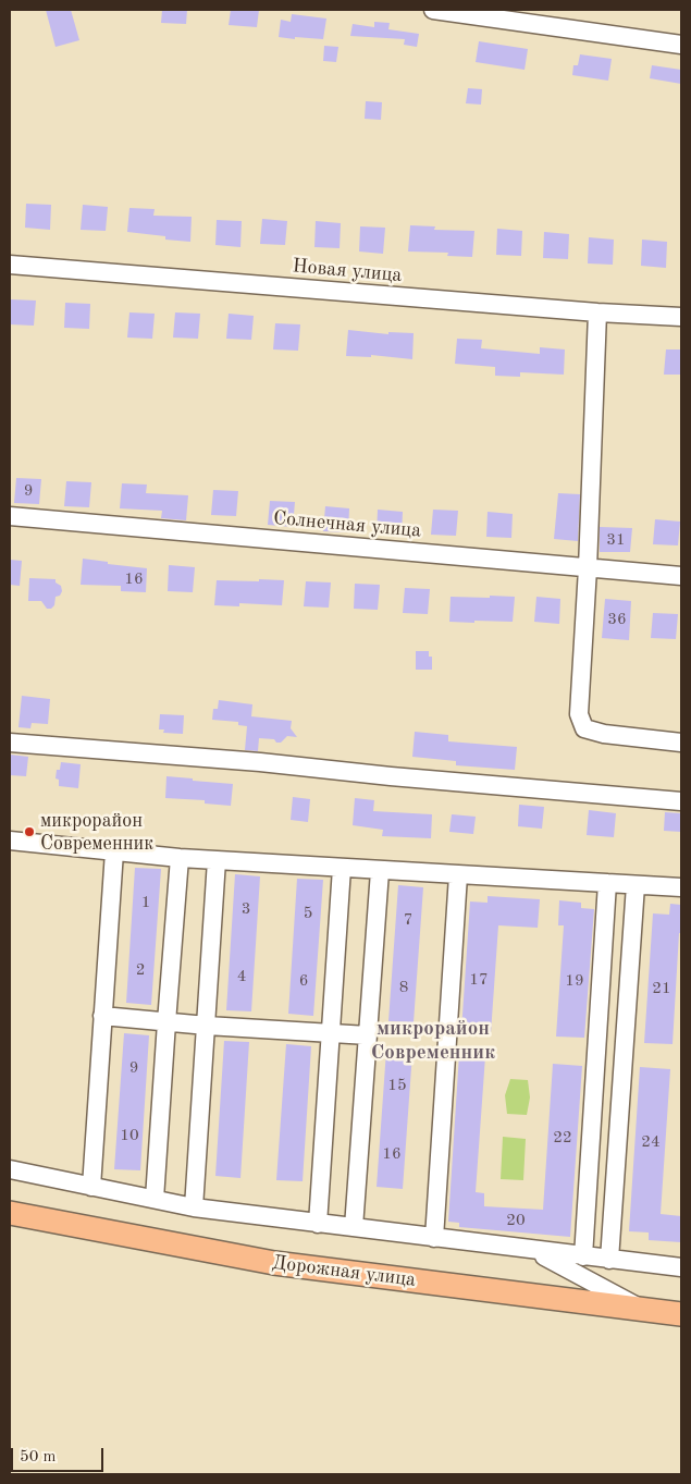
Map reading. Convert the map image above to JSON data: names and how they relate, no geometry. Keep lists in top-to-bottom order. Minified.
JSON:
{"streets":{"main road":["Дорожная улица"],"street":["Новая улица","Солнечная улица"]},"districts":["микрорайон Современник"],"places":["микрорайон Современник"],"house_numbers":["9","31","16","36","1","3","5","7","2","4","17","6","19","8","21","9","15","10","22","24","16","20"],"scale_bar":"50 m"}
